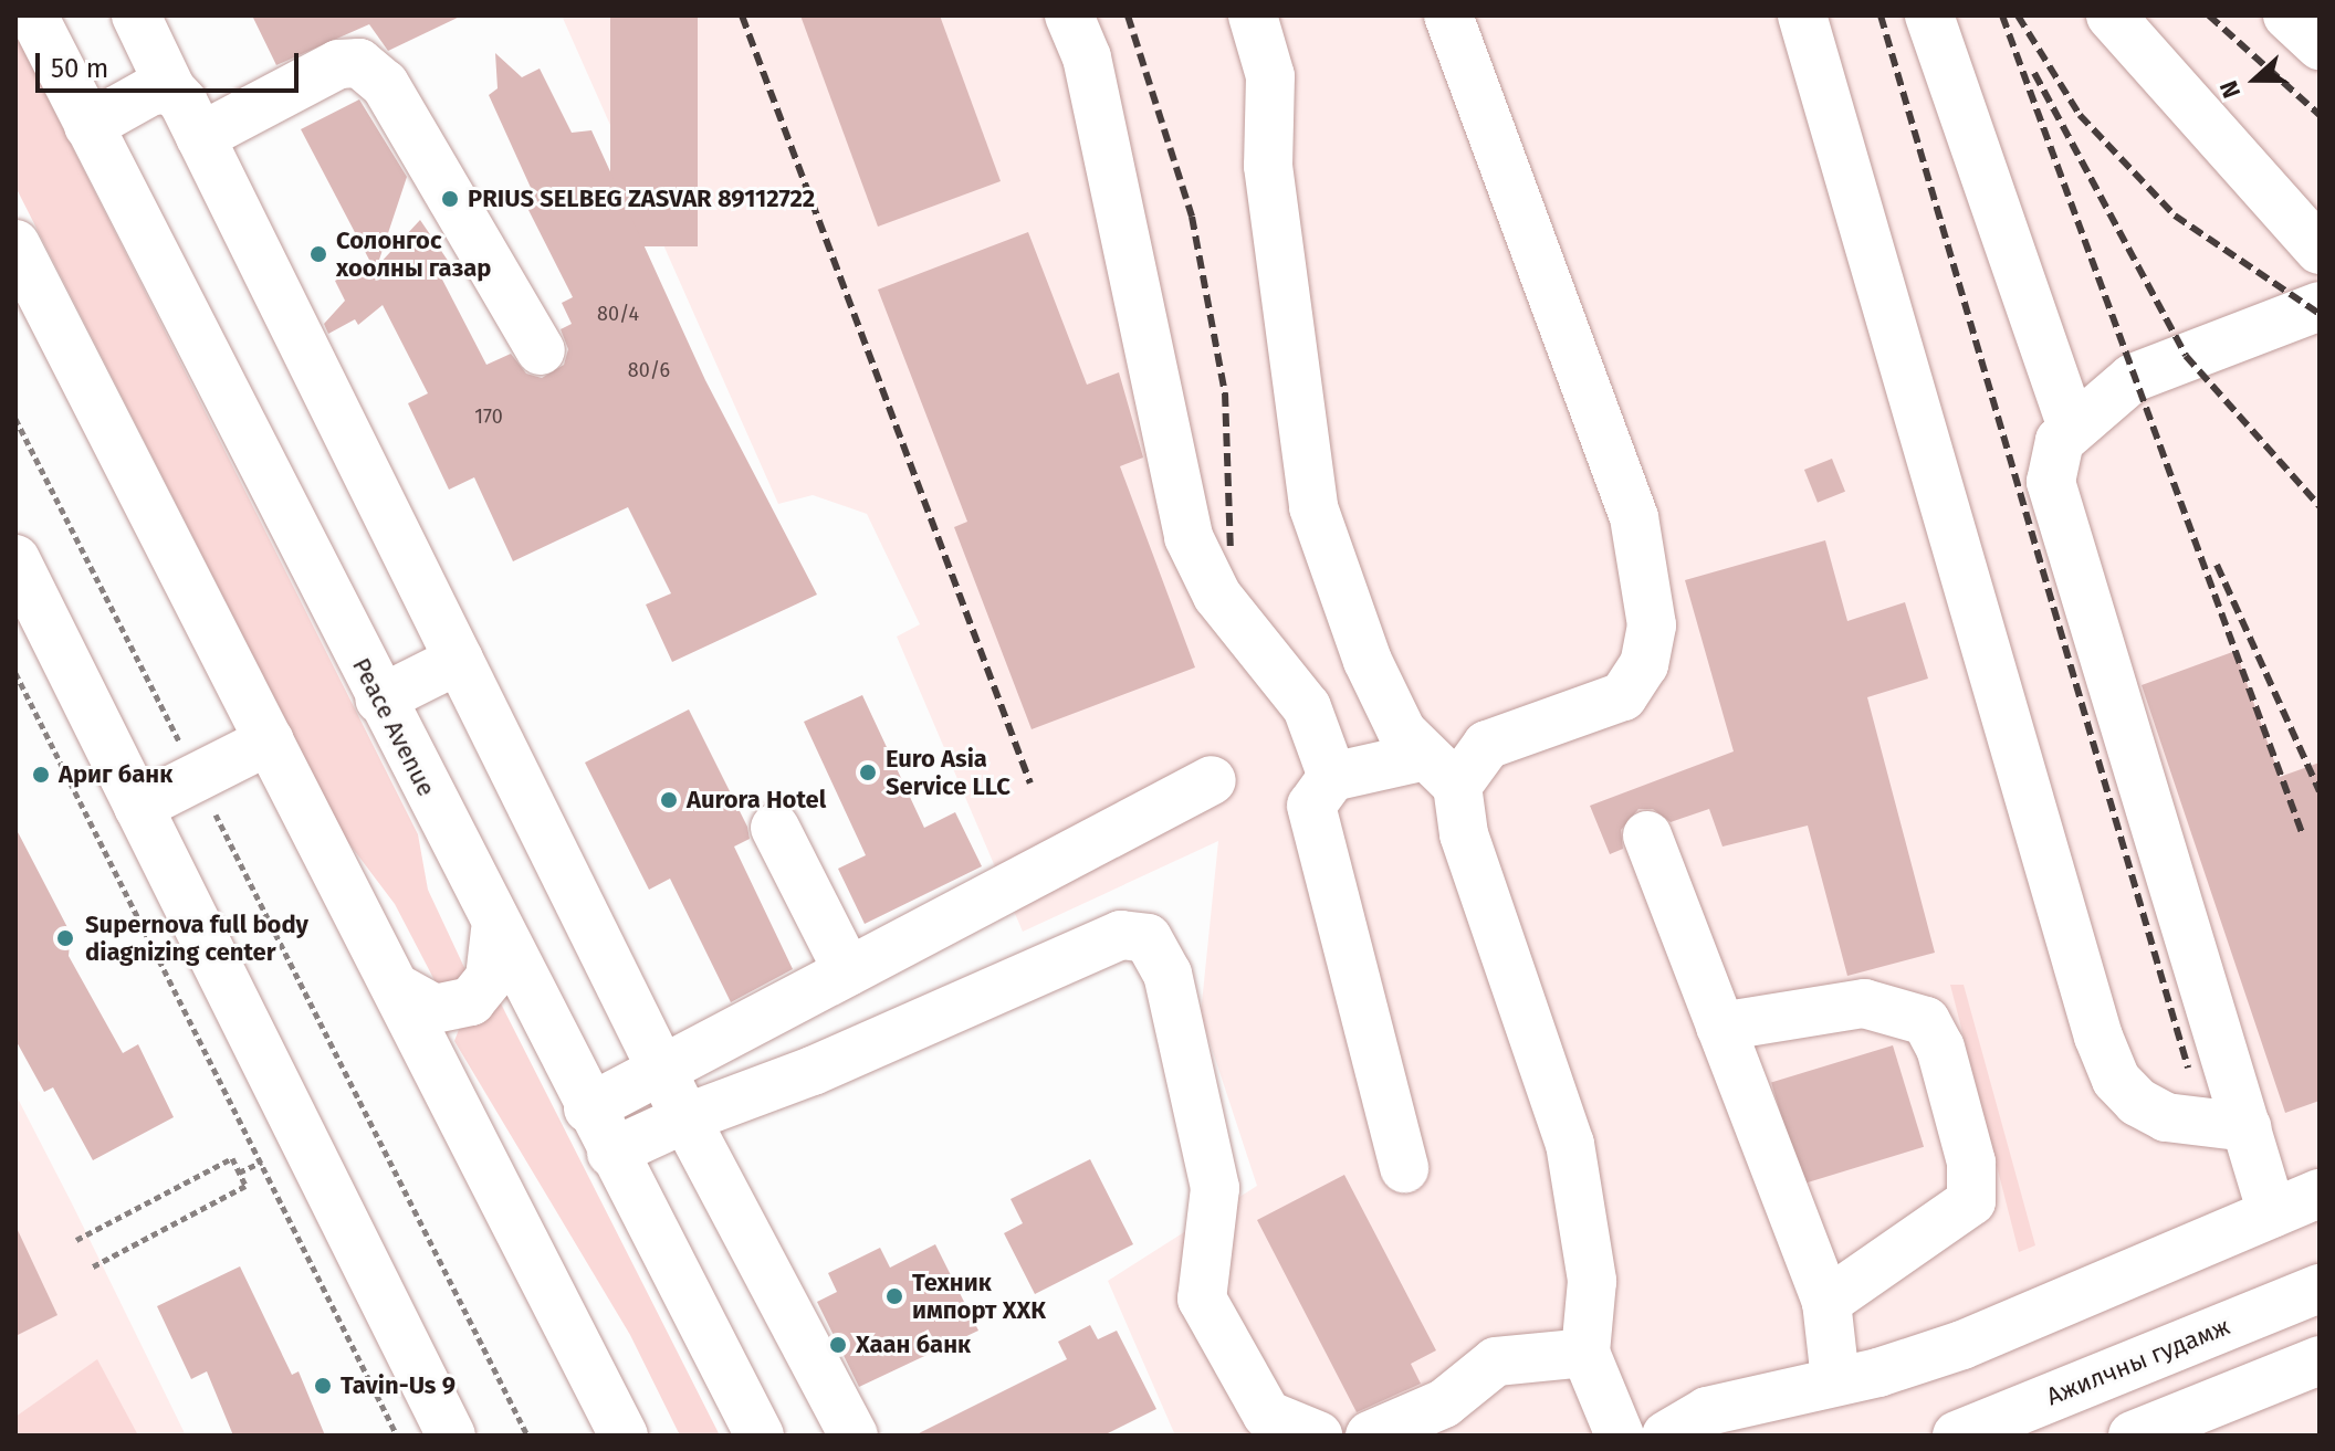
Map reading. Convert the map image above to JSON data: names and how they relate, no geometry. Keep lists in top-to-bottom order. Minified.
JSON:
{"streets":{"main road":["Peace Avenue","Ажилчны гудамж"]},"places":["PRIUS SELBEG ZASVAR 89112722","Солонгос хоолны газар","Euro Asia Service LLC","Ариг банк","Aurora Hotel","Supernova full body diagnizing center","Техник импорт ХХК","Хаан банк","Tavin-Us 9"],"house_numbers":["80/4","80/6","170"],"scale_bar":"50 m","north":"left"}
